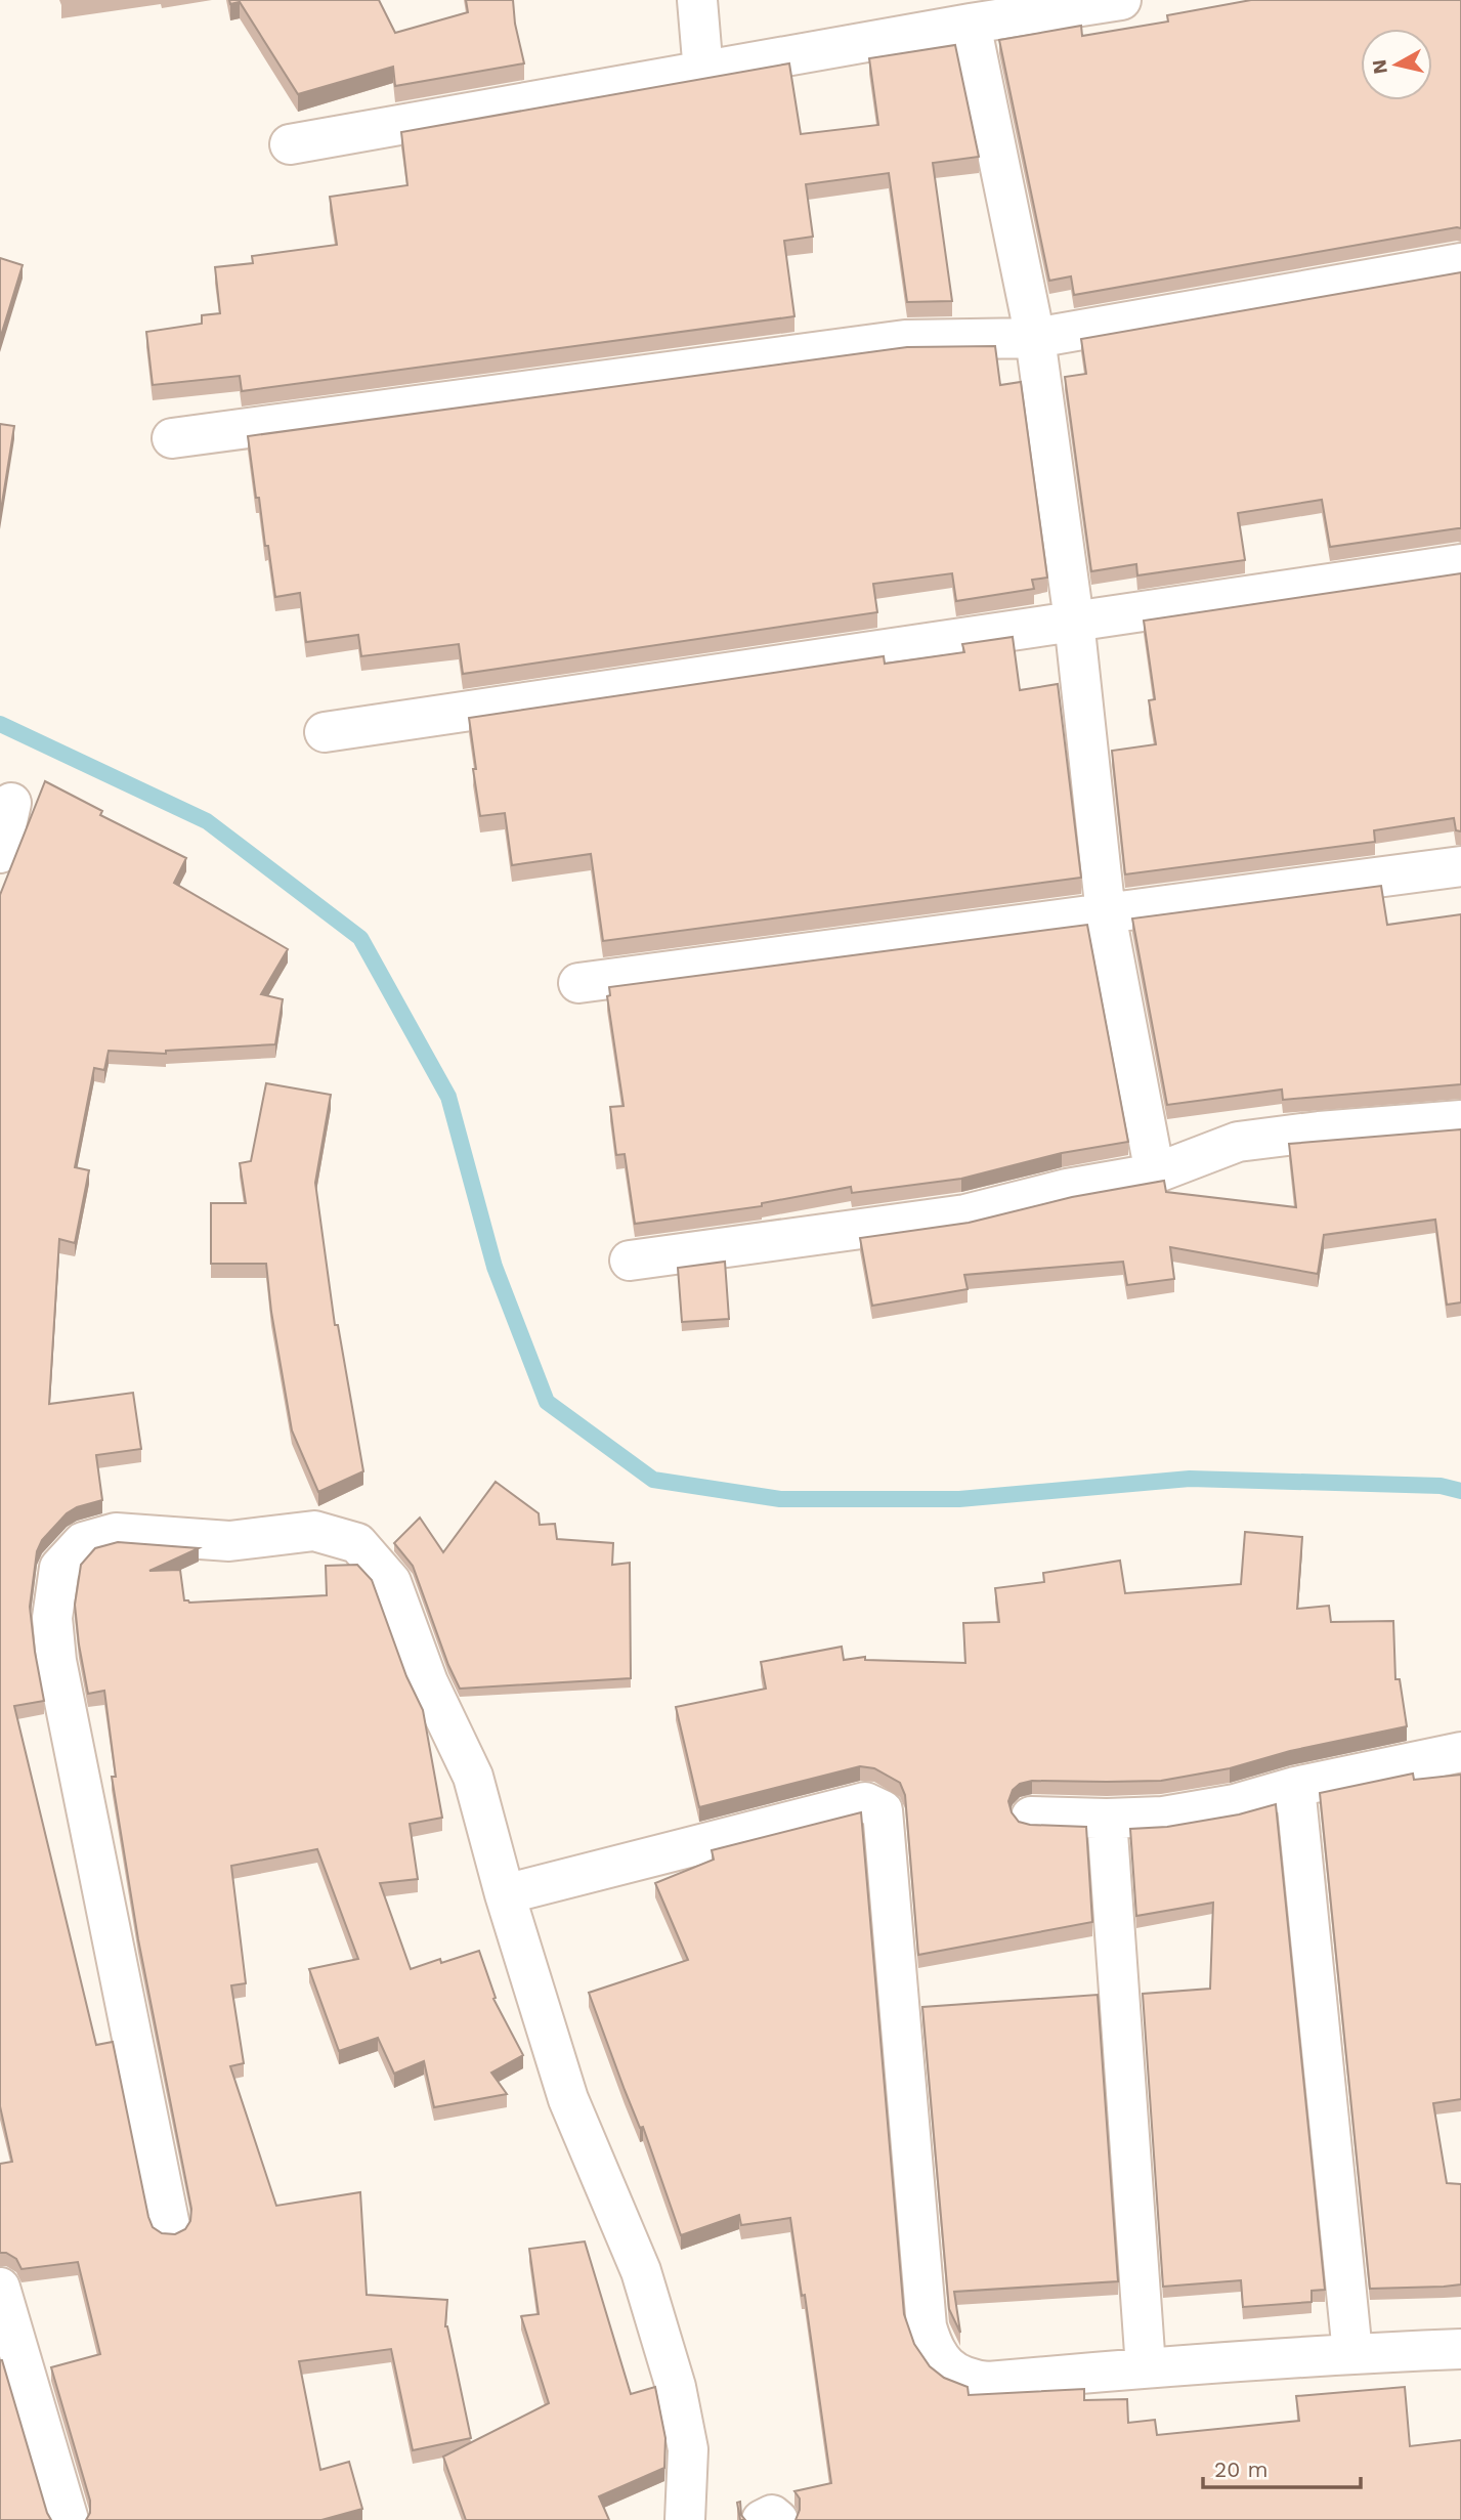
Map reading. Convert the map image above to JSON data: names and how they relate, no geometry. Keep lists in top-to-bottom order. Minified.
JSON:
{"scale_bar":"20 m","north":"left"}
